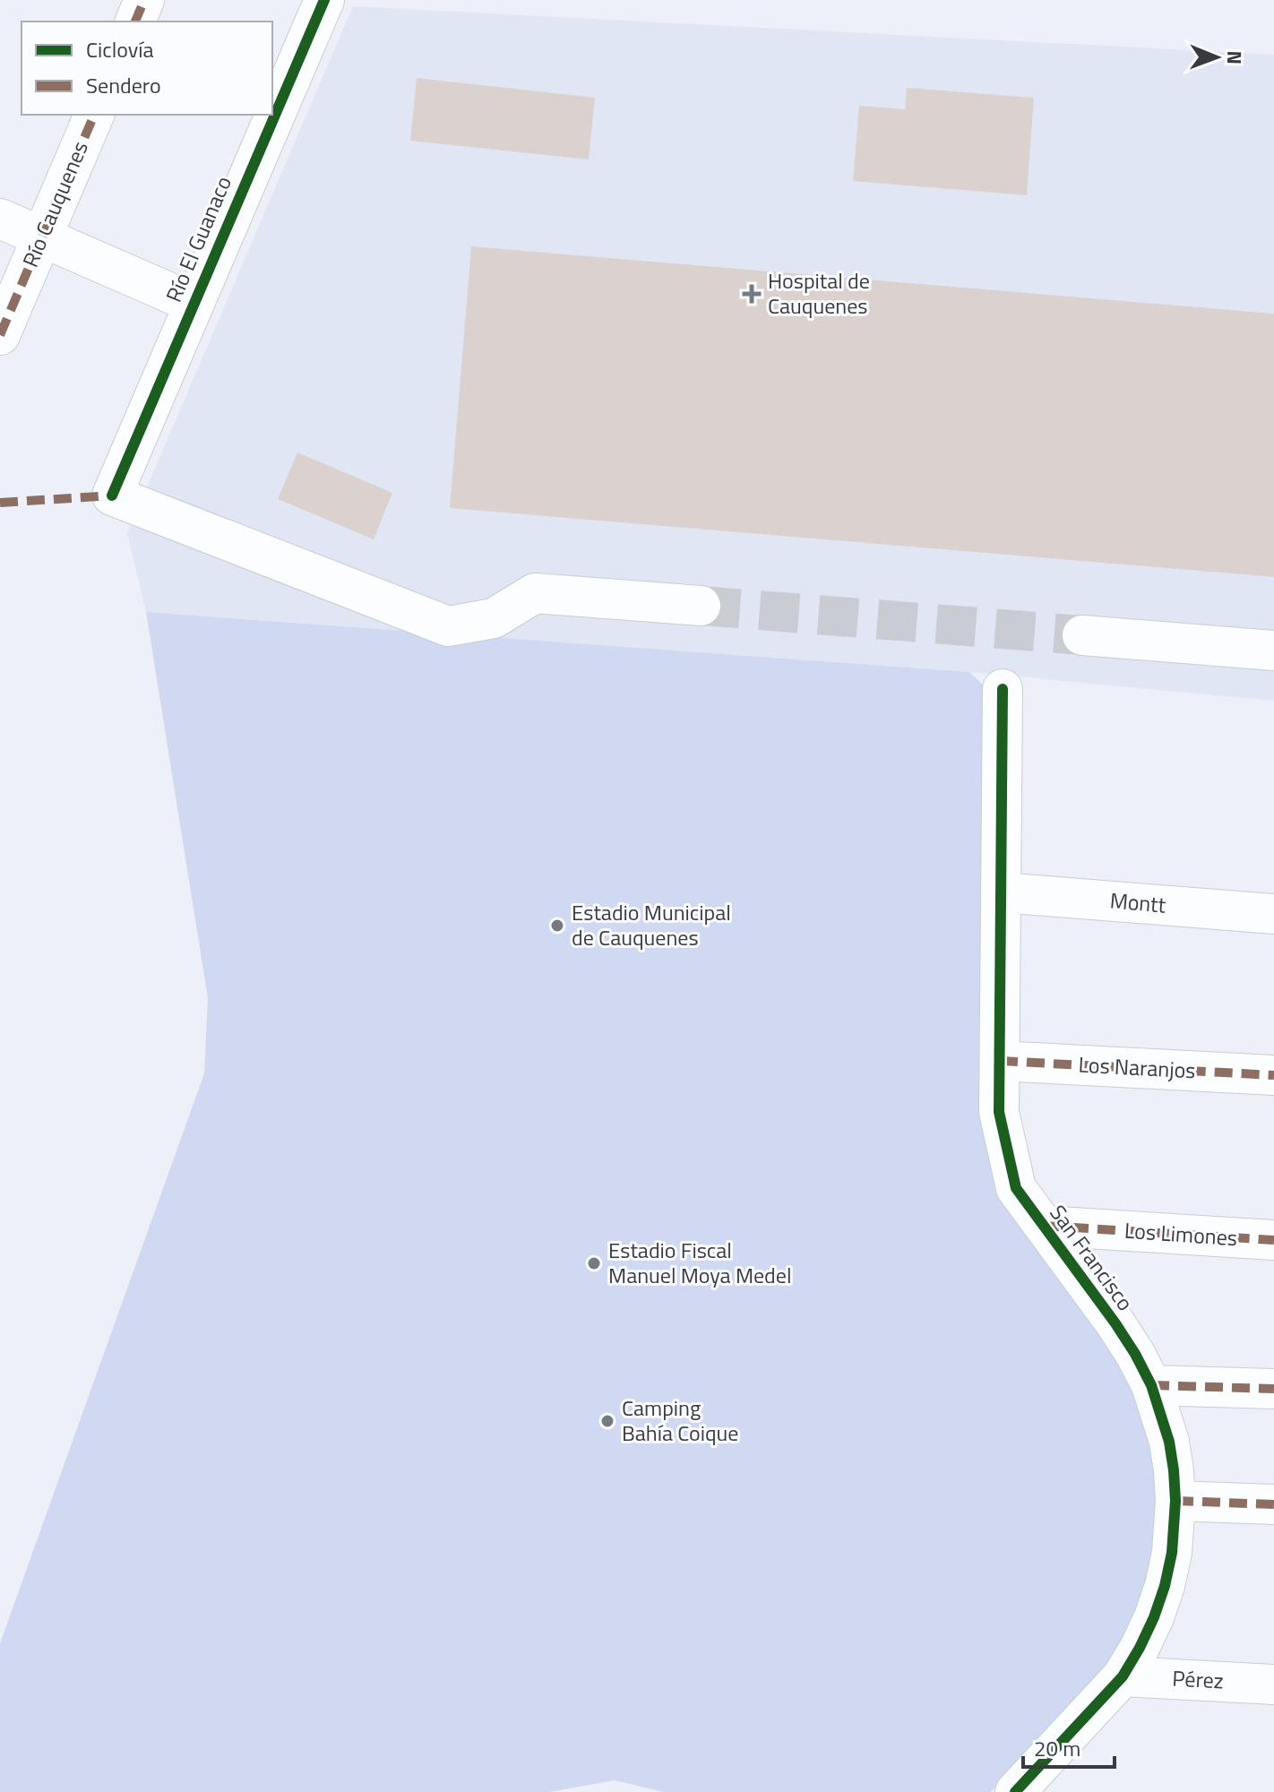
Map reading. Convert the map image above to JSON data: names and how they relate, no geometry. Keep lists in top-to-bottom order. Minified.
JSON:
{"streets":{"street":["Río Cauquenes","Río El Guanaco","Montt","Los Naranjos","Los Limones","San Francisco","Pérez"]},"crossings":[["Montt","San Francisco"],["Los Naranjos","San Francisco"],["Los Limones","San Francisco"],["San Francisco","Pérez"]],"places":{"health":["Hospital de Cauquenes"],"other":["Estadio Municipal de Cauquenes","Estadio Fiscal Manuel Moya Medel","Camping Bahía Coique"]},"legend":["Ciclovía","Sendero"],"scale_bar":"20 m","north":"right"}
